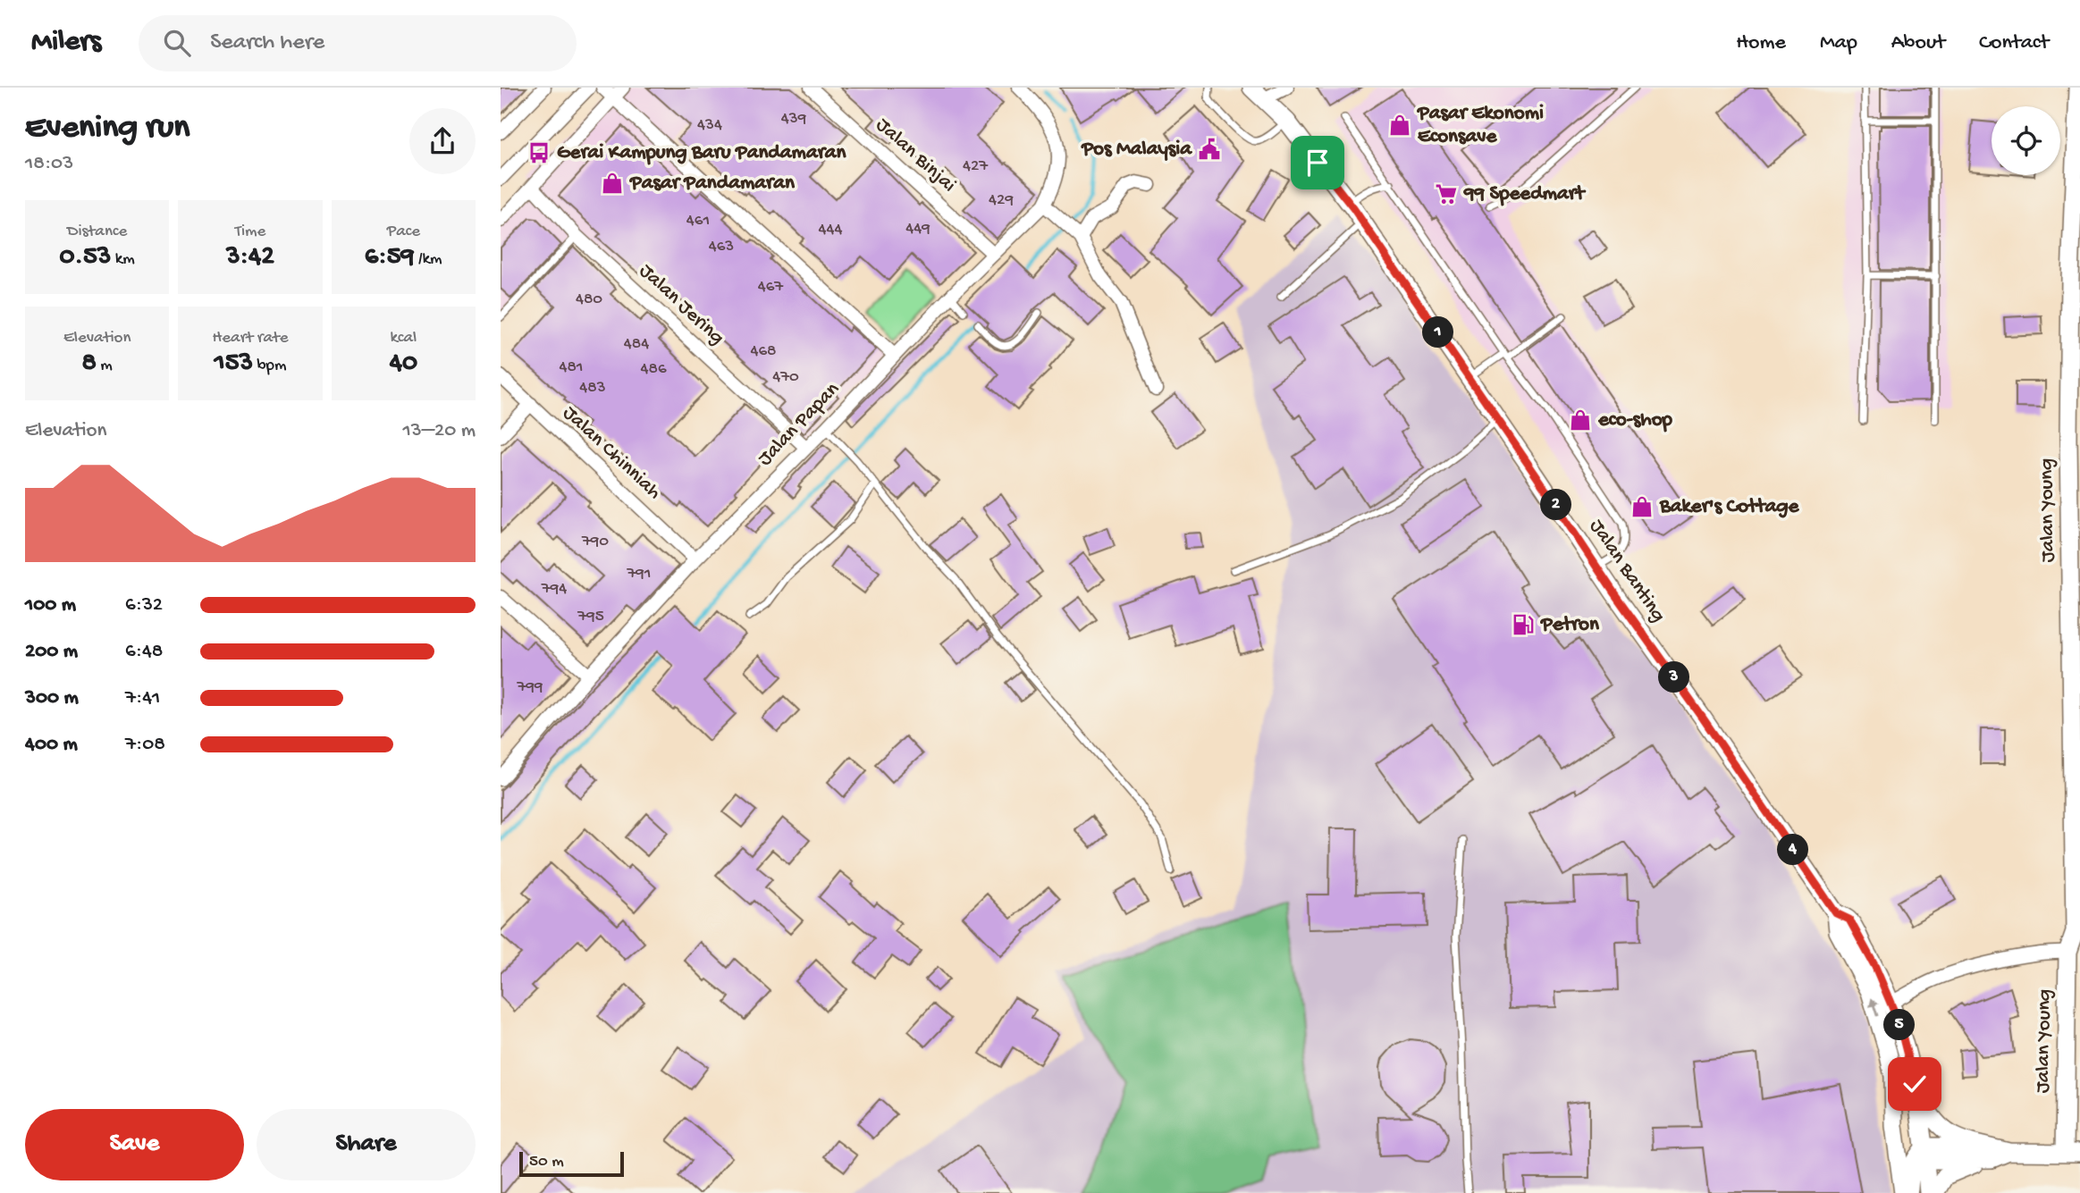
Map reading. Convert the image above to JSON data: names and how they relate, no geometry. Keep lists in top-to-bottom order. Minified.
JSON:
{"streets":{"main road":["Jalan Young","Jalan Banting"],"street":["Jalan Binjai","Jalan Jering","Jalan Papan","Jalan Chinniah"]},"crossings":[["Jalan Binjai","Jalan Papan"],["Jalan Jering","Jalan Papan"],["Jalan Papan","Jalan Chinniah"]],"places":{"shop":["Pasar Ekonomi Econsave","Pasar Pandamaran","eco-shop","Baker's Cottage"],"public building":["Pos Malaysia"],"bus stop":["Gerai Kampung Baru Pandamaran"],"supermarket":["99 Speedmart"],"fuel station":["Petron"]},"house_numbers":["439","434","427","429","461","449","444","463","467","480","484","468","481","486","470","483","790","791","794","795","799"],"scale_bar":"50 m","page":{"header":"Milers","search":"Search here","nav":["Home","Map","About","Contact"],"heading":["Evening run","18:03"],"stats":[["Distance","0.53 km"],["Time","3:42"],["Pace","6:59 /km"],["Elevation","8 m"],["Heart rate","153 bpm"],["kcal","40"]],"pins":["1","2","3","4","5"],"chart":["Elevation","13–20 m"],"list":[{"name":"100 m","note":"6:32"},{"name":"200 m","note":"6:48"},{"name":"300 m","note":"7:41"},{"name":"400 m","note":"7:08"}],"buttons":["Save","Share"],"scale":"50 m"}}
